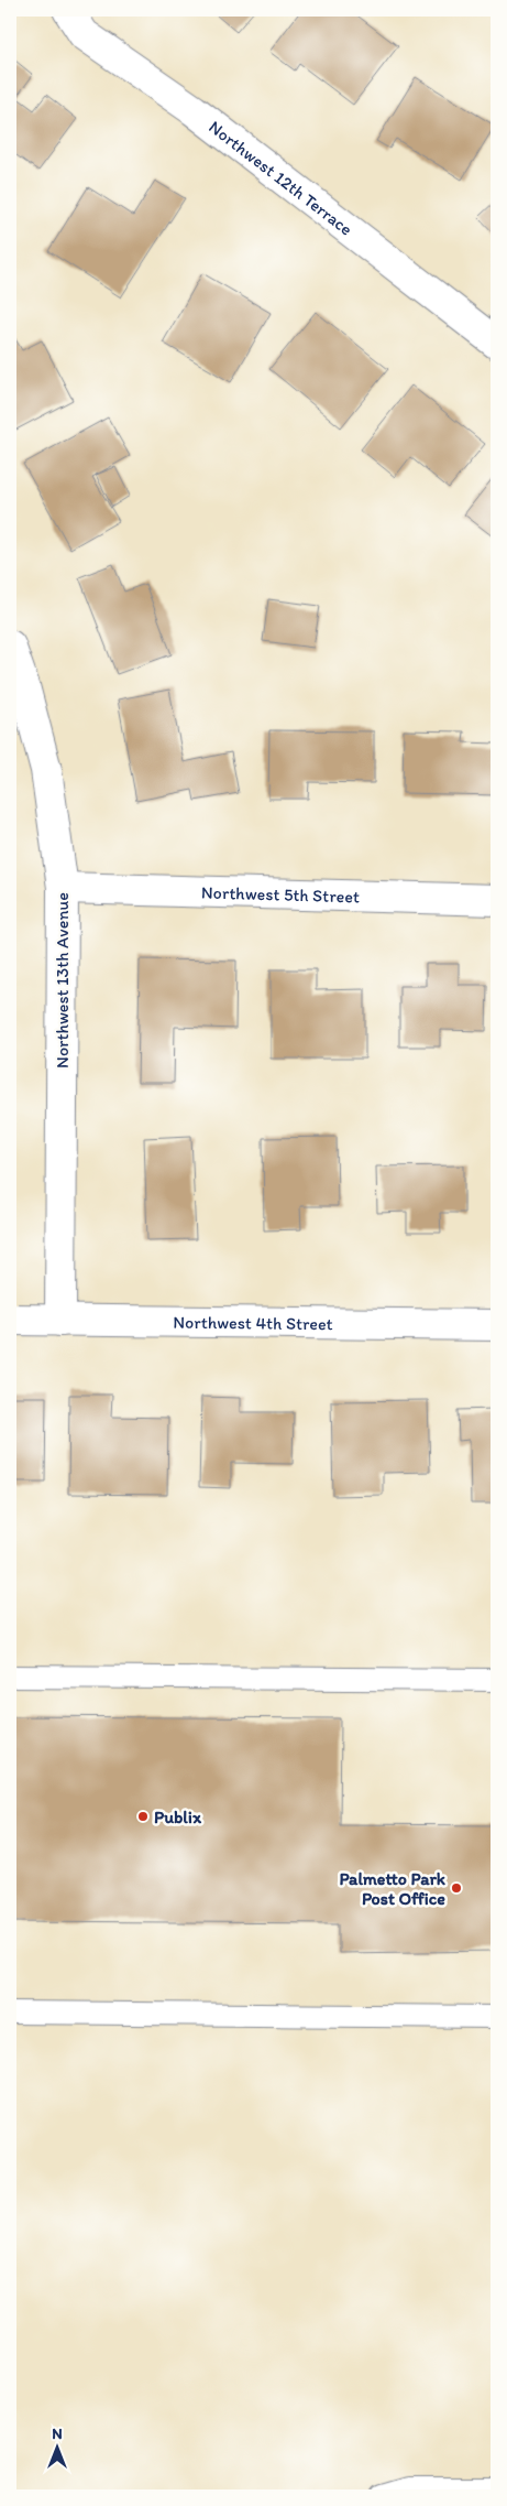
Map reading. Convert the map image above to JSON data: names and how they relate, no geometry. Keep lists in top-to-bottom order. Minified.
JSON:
{"streets":{"street":["Northwest 12th Terrace","Northwest 5th Street","Northwest 13th Avenue","Northwest 4th Street"]},"crossings":[["Northwest 5th Street","Northwest 13th Avenue"],["Northwest 13th Avenue","Northwest 4th Street"]],"places":["Publix","Palmetto Park Post Office"],"north":"top"}
